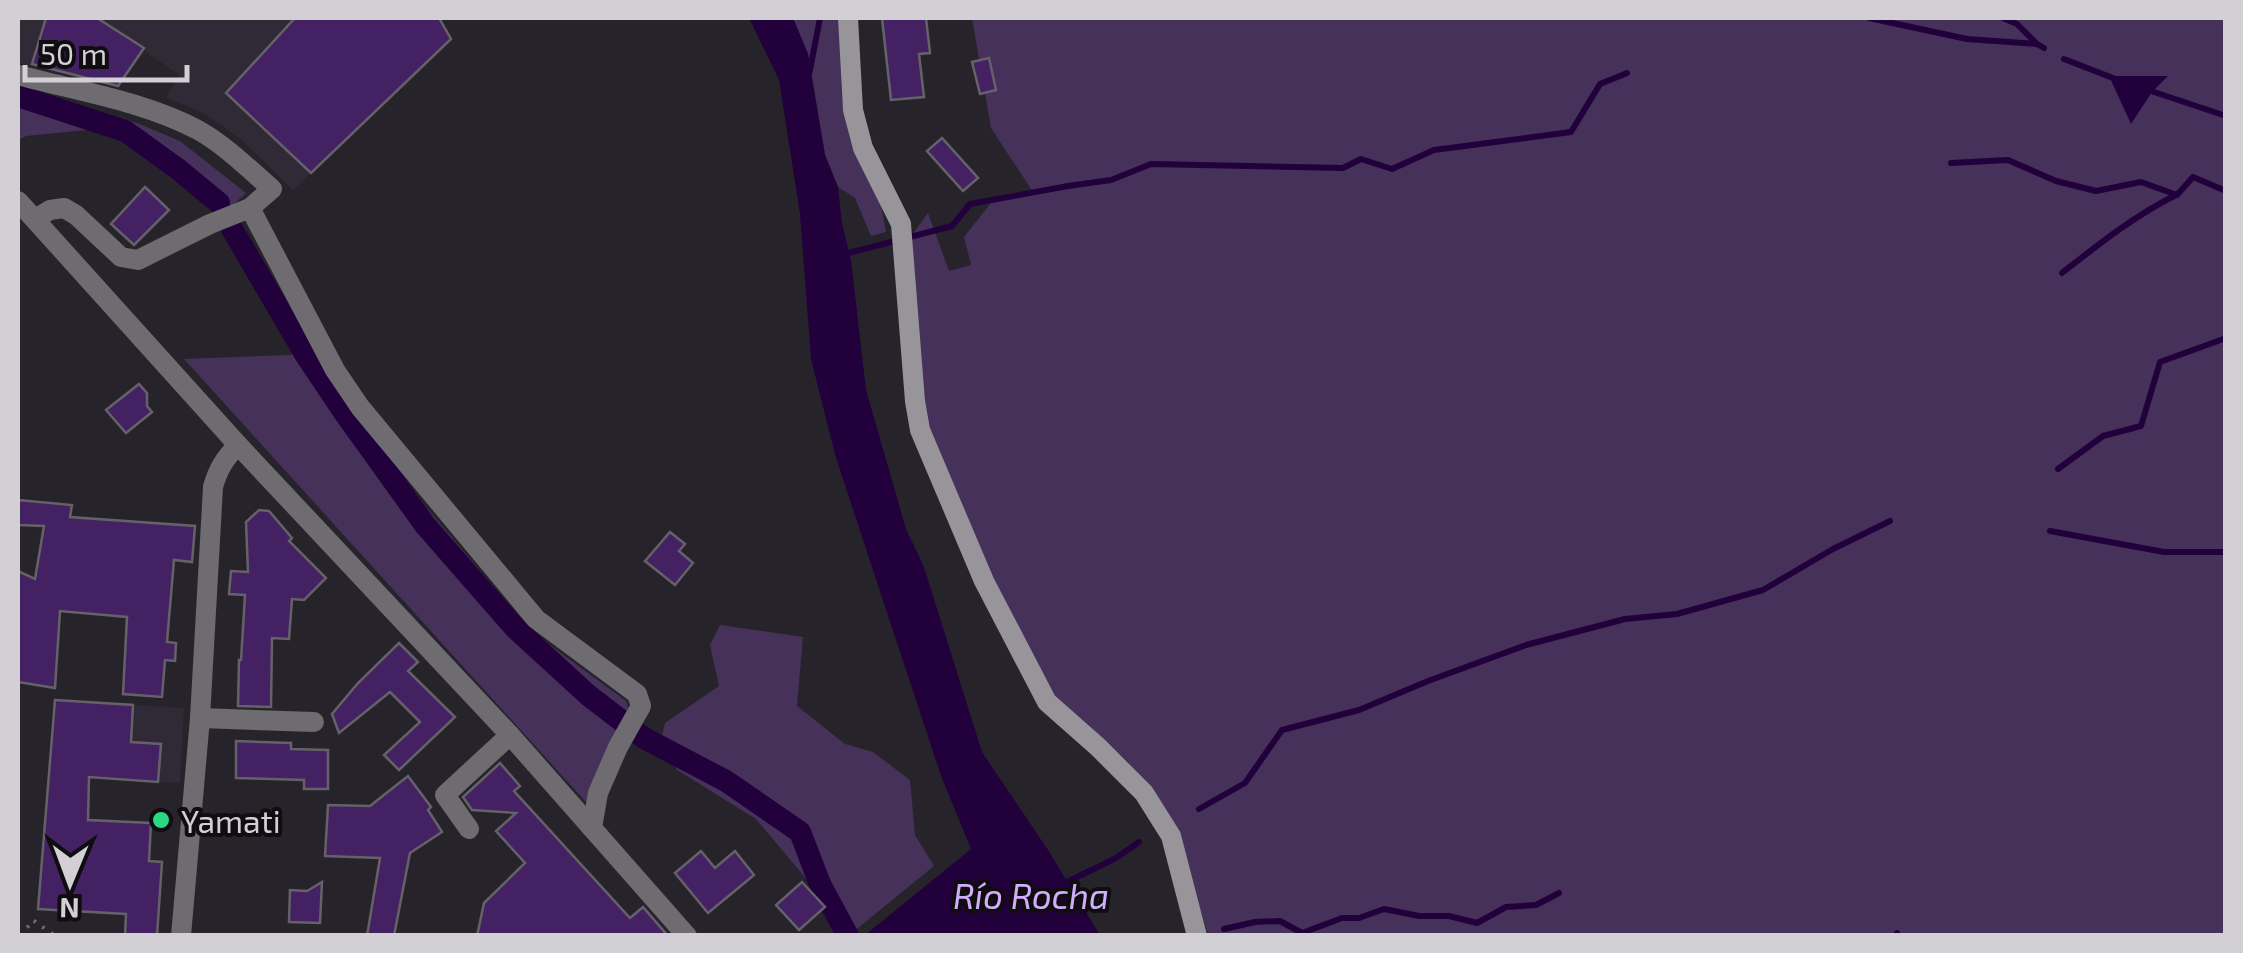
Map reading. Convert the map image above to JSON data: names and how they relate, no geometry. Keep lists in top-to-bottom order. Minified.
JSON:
{"water":["Río Rocha"],"places":["Yamati"],"scale_bar":"50 m","north":"bottom"}
